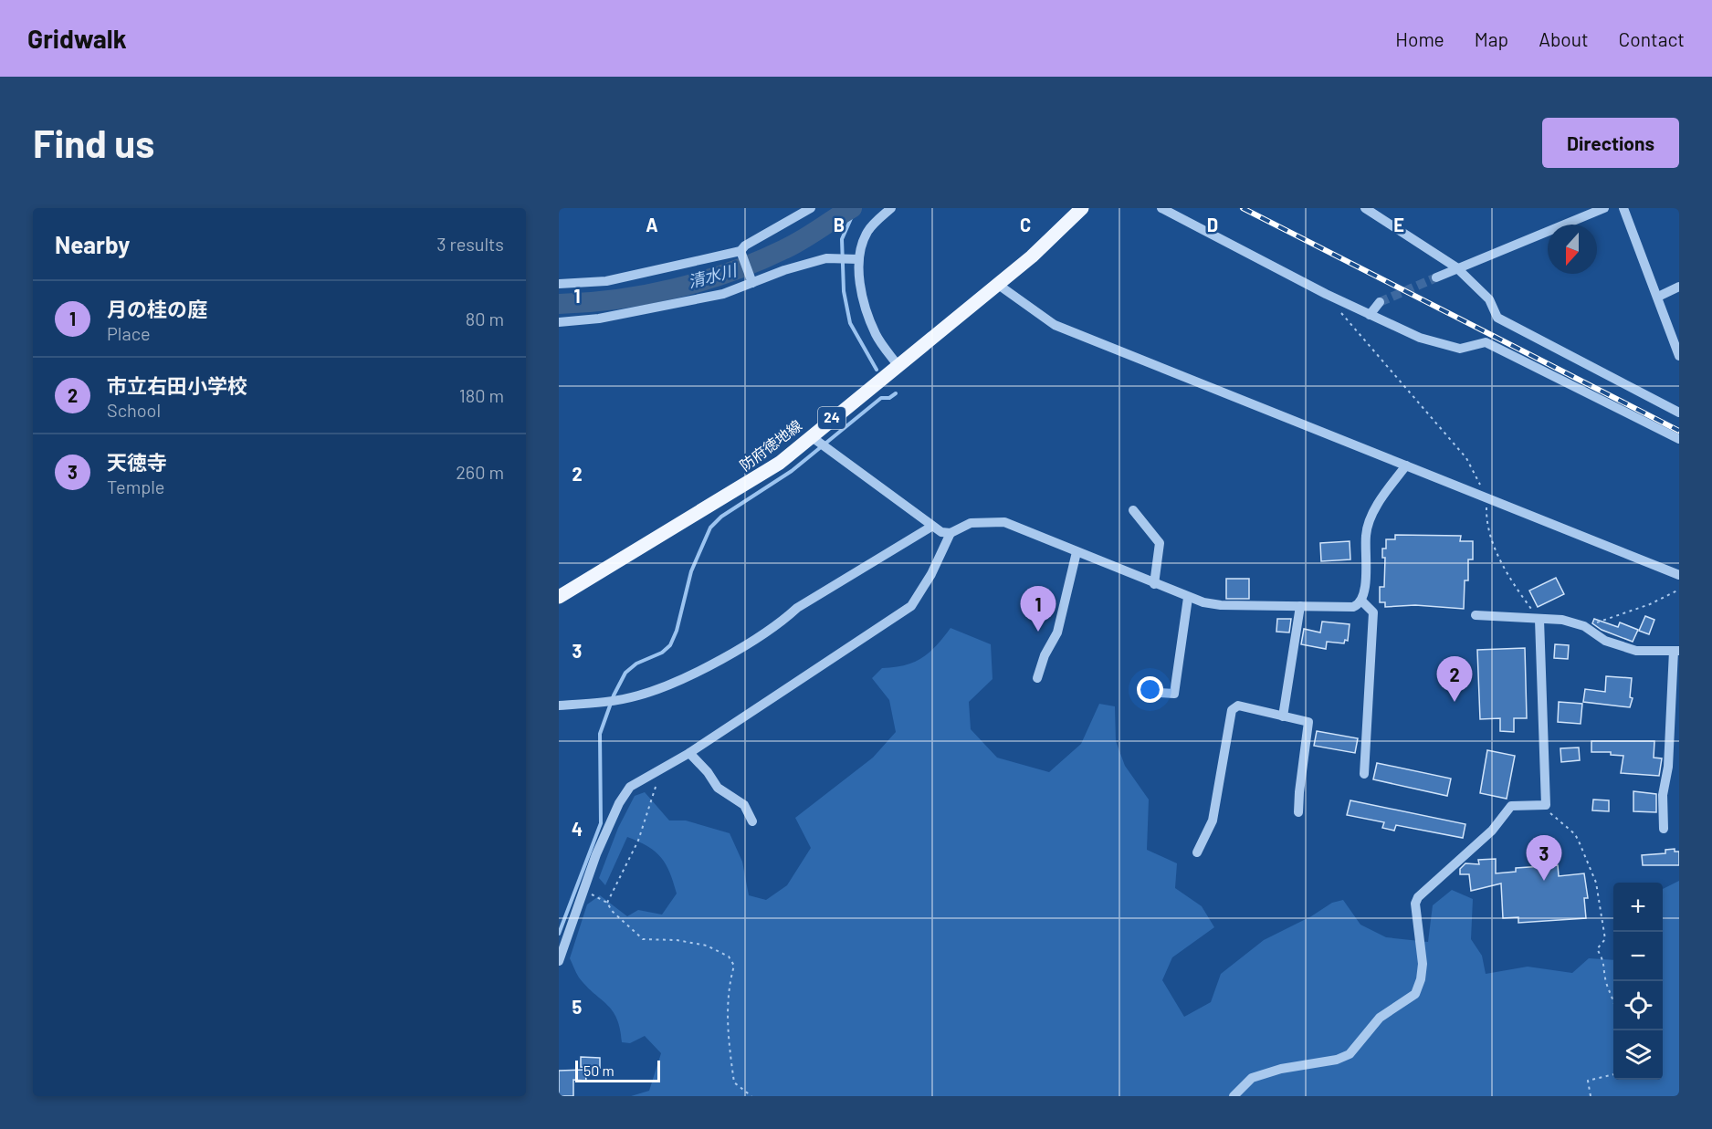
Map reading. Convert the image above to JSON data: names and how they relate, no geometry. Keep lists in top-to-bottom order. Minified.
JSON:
{"streets":{"main road":["24","防府徳地線"]},"water":["清水川"],"scale_bar":"50 m","north":"bottom","page":{"header":"Gridwalk","nav":["Home","Map","About","Contact"],"buttons":"Directions","title":"Find us","heading":["Nearby","3 results"],"list":[{"mark":"1","name":"月の桂の庭","note":"Place","value":"80 m"},{"mark":"2","name":"市立右田小学校","note":"School","value":"180 m"},{"mark":"3","name":"天徳寺","note":"Temple","value":"260 m"}],"pins":["1","2","3"],"map_buttons":["+","−"],"scale":"50 m"},"grid":{"columns":["A","B","C","D","E"],"rows":["1","2","3","4","5"]}}
